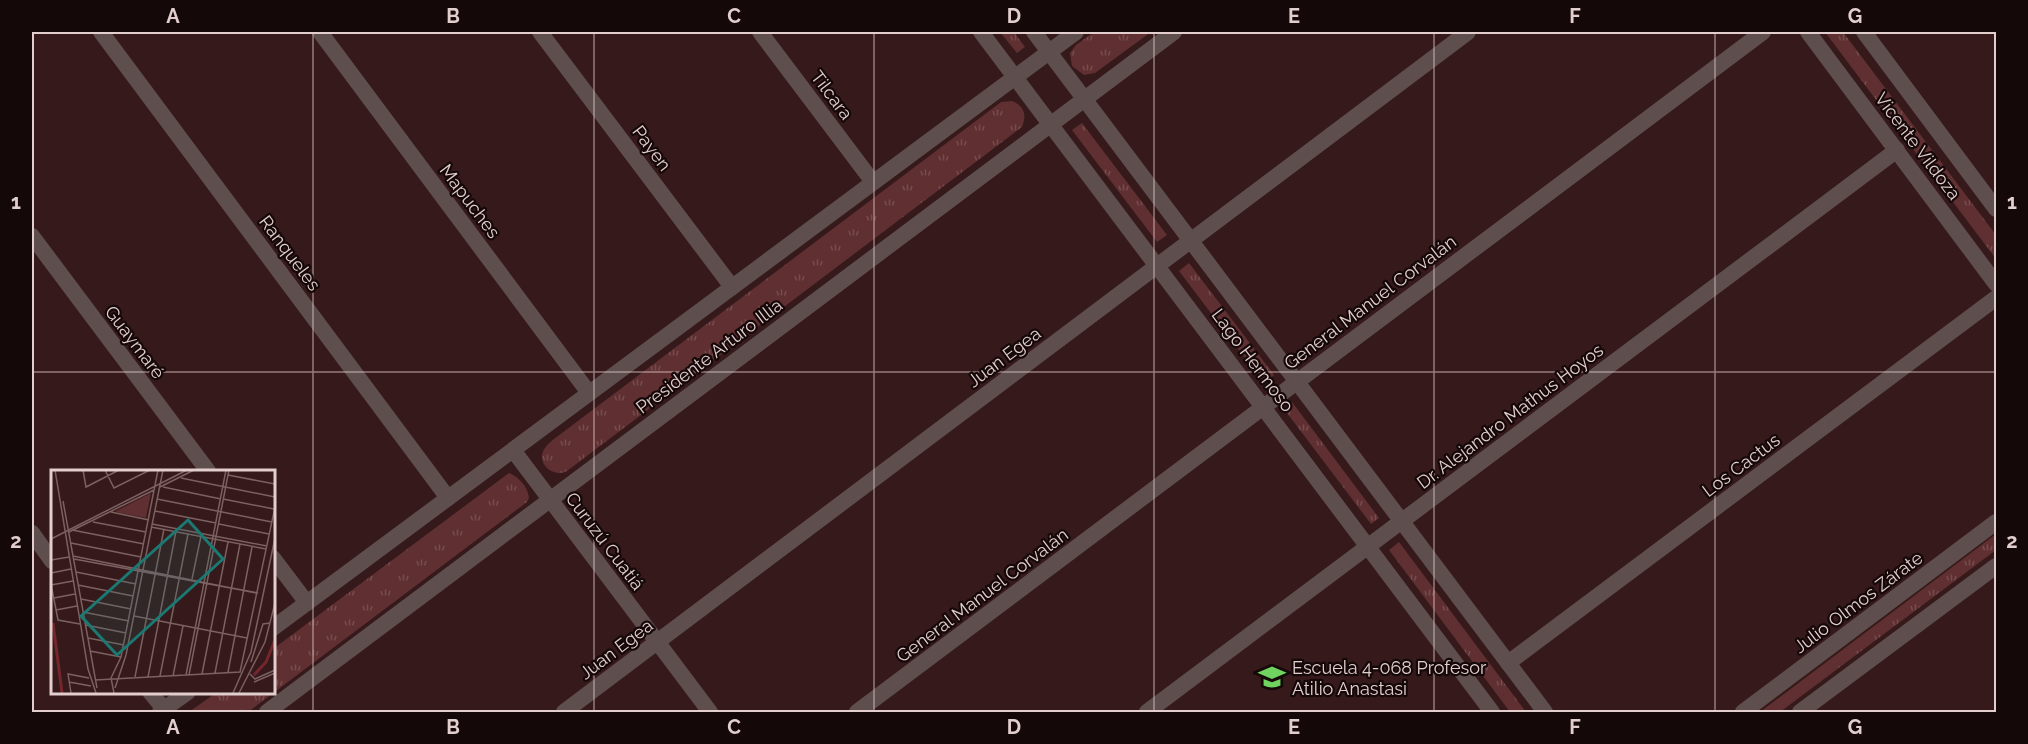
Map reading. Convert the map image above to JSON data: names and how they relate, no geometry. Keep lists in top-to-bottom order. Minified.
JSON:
{"streets":{"street":["Tilcara","Vicente Vildoza","Payen","Mapuches","Ranqueles","General Manuel Corvalán","Guaymaré","Presidente Arturo Illia","Juan Egea","Lago Hermoso","Dr. Alejandro Mathus Hoyos","Los Cactus","Curuzú Cuatiá","Julio Olmos Zárate"]},"crossings":[["Vicente Vildoza","Dr. Alejandro Mathus Hoyos"],["General Manuel Corvalán","Lago Hermoso"],["Presidente Arturo Illia","Lago Hermoso"],["Presidente Arturo Illia","Curuzú Cuatiá"],["Juan Egea","Lago Hermoso"],["Juan Egea","Curuzú Cuatiá"],["Lago Hermoso","Dr. Alejandro Mathus Hoyos"],["Lago Hermoso","Los Cactus"]],"places":{"school or university":["Escuela 4-068 Profesor Atilio Anastasi"]},"grid":{"columns":["A","B","C","D","E","F","G"],"rows":["1","2"]}}
